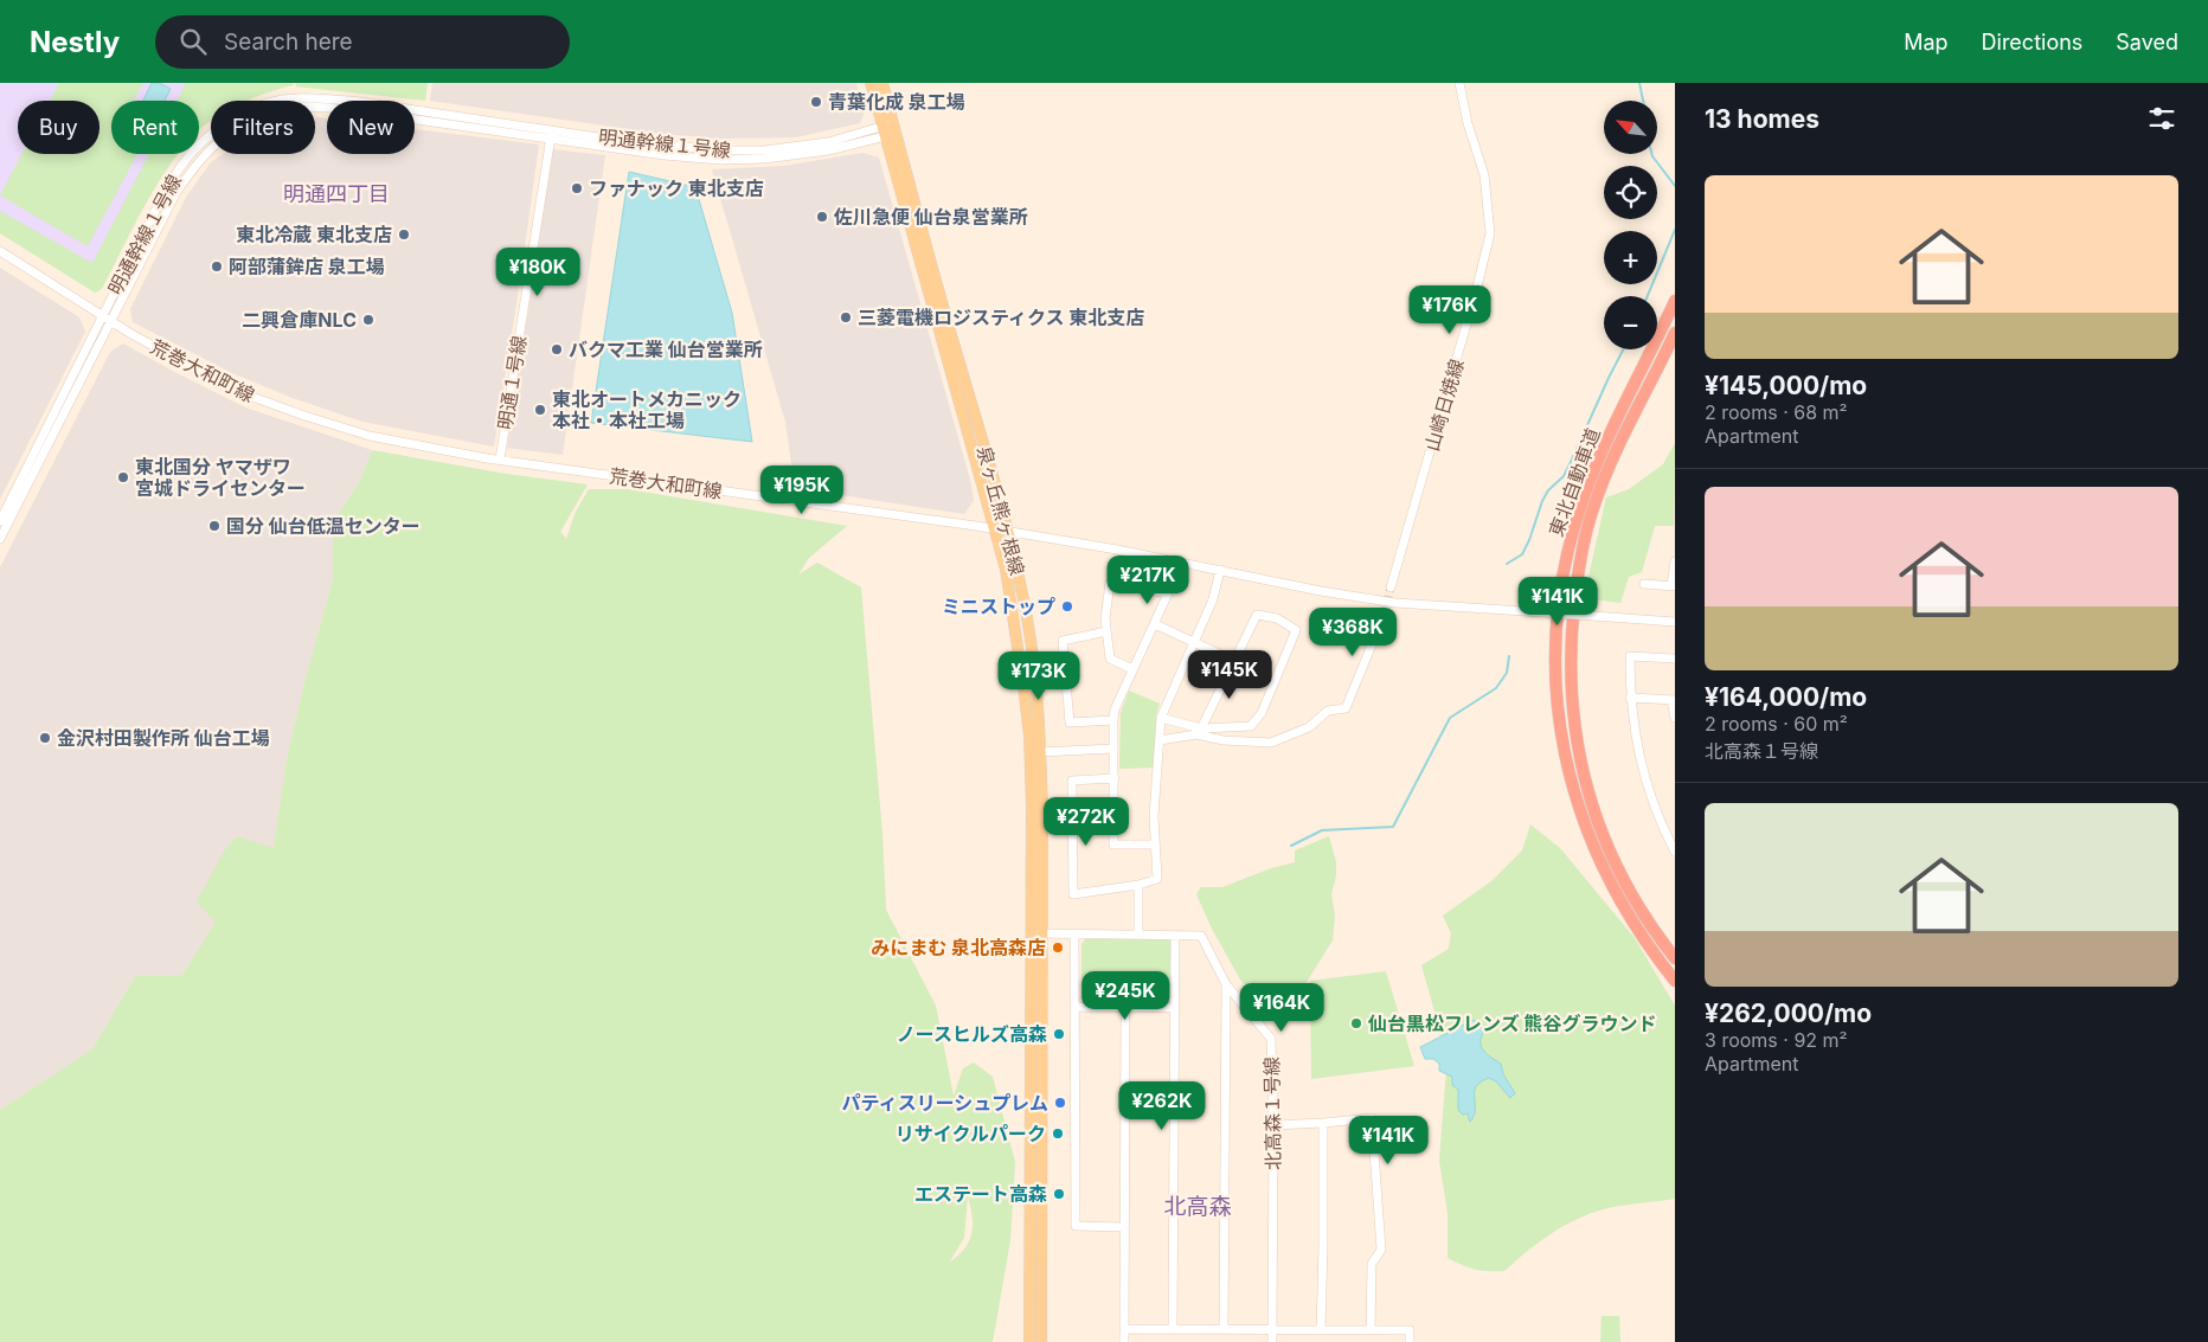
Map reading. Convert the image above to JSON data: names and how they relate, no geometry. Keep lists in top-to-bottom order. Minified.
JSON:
{"streets":{"highway":["東北自動車道"],"main road":["泉ヶ丘熊ヶ根線"],"street":["明通幹線１号線","荒巻大和町線","明通１号線","山崎日焼線","北高森１号線"]},"crossings":[["明通幹線１号線","荒巻大和町線"],["明通幹線１号線","明通１号線"],["荒巻大和町線","明通１号線"],["荒巻大和町線","泉ヶ丘熊ヶ根線"],["泉ヶ丘熊ヶ根線","北高森１号線"]],"districts":["明通四丁目","北高森"],"places":["青葉化成 泉工場","ファナック 東北支店","佐川急便 仙台泉営業所","東北冷蔵 東北支店","阿部蒲鉾店 泉工場","三菱電機ロジスティクス 東北支店","二興倉庫NLC","バクマ工業 仙台営業所","東北オートメカニック 本社・本社工場","東北国分 ヤマザワ 宮城ドライセンター","国分 仙台低温センター","ミニストップ","金沢村田製作所 仙台工場","みにまむ 泉北高森店","仙台黒松フレンズ 熊谷グラウンド","ノースヒルズ高森","パティスリーシュプレム","リサイクルパーク","エステート高森"],"north":"top left","page":{"header":"Nestly","search":"Search here","nav":["Map","Directions","Saved"],"heading":"13 homes","map_buttons":["+","−"],"chip":["Buy","Rent","Filters","New"],"list":[{"name":"¥145,000/mo","note":"2 rooms · 68 m² · Apartment"},{"name":"¥164,000/mo","note":"2 rooms · 60 m² · 北高森１号線"},{"name":"¥262,000/mo","note":"3 rooms · 92 m² · Apartment"}],"price":["¥180K","¥176K","¥195K","¥217K","¥141K","¥368K","¥145K","¥173K","¥272K","¥245K","¥164K","¥262K","¥141K"]}}
